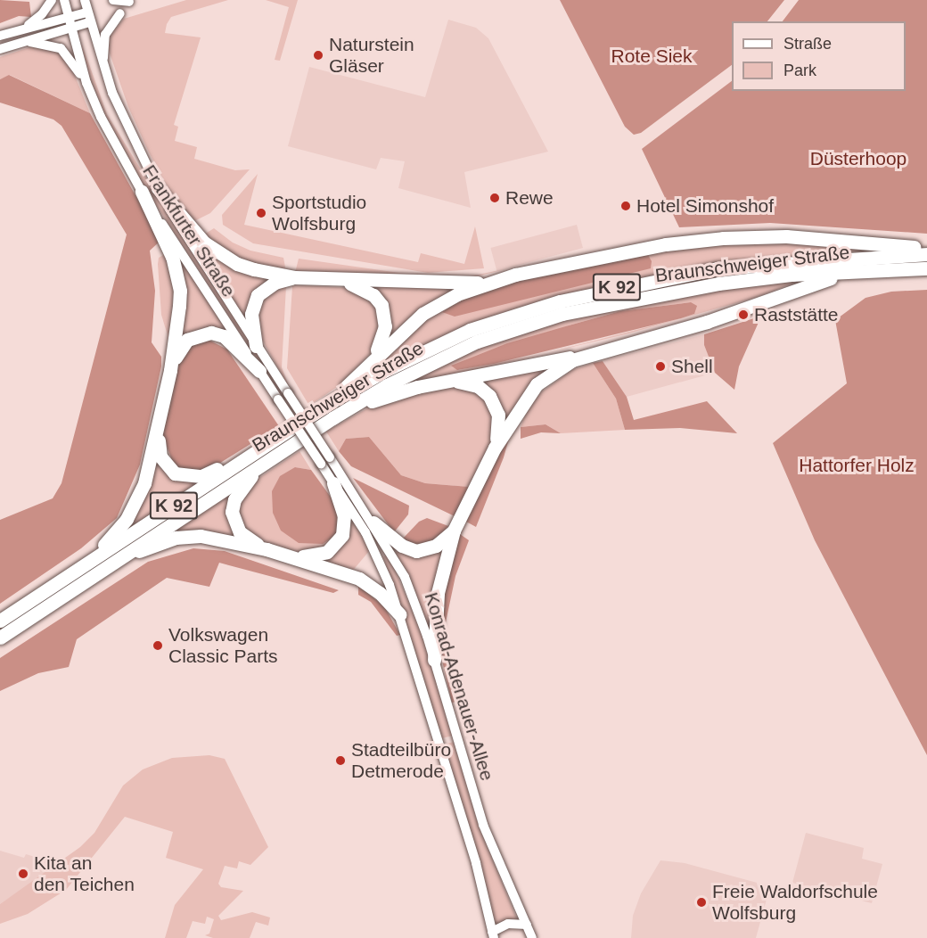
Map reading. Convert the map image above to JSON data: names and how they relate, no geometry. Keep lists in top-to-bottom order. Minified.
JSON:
{"streets":{"highway":["Braunschweiger Straße","K 92"],"street":["Frankfurter Straße","Konrad-Adenauer-Allee"]},"crossings":[["Frankfurter Straße","Konrad-Adenauer-Allee"]],"parks":["Rote Siek","Düsterhoop","Hattorfer Holz"],"places":["Naturstein Gläser","Rewe","Hotel Simonshof","Sportstudio Wolfsburg","Raststätte","Shell","Volkswagen Classic Parts","Stadteilbüro Detmerode","Kita an den Teichen","Freie Waldorfschule Wolfsburg"],"legend":["Straße","Park"]}
